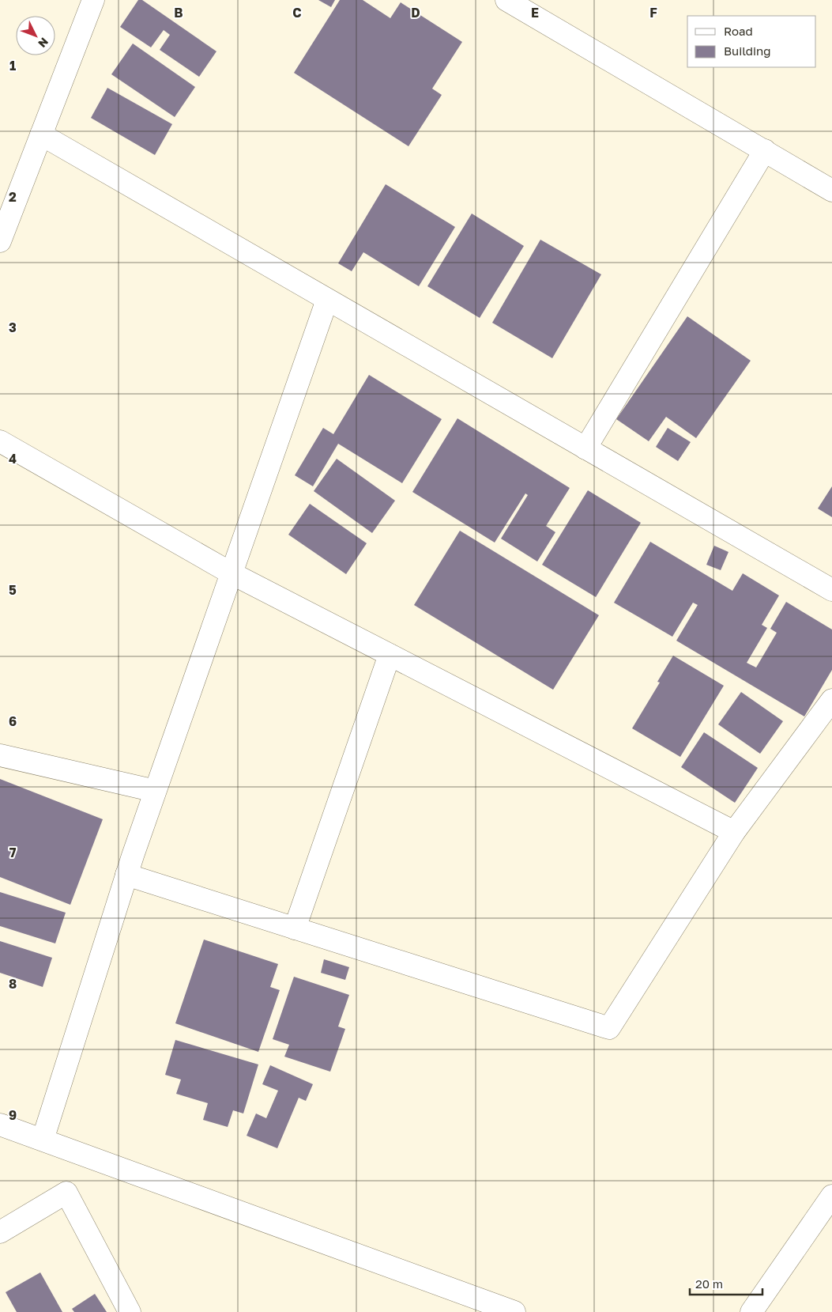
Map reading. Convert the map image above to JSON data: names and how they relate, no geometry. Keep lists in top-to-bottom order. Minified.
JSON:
{"legend":["Road","Building"],"scale_bar":"20 m","north":"bottom right","grid":{"columns":["B","C","D","E","F"],"rows":["1","2","3","4","5","6","7","8","9"]}}
